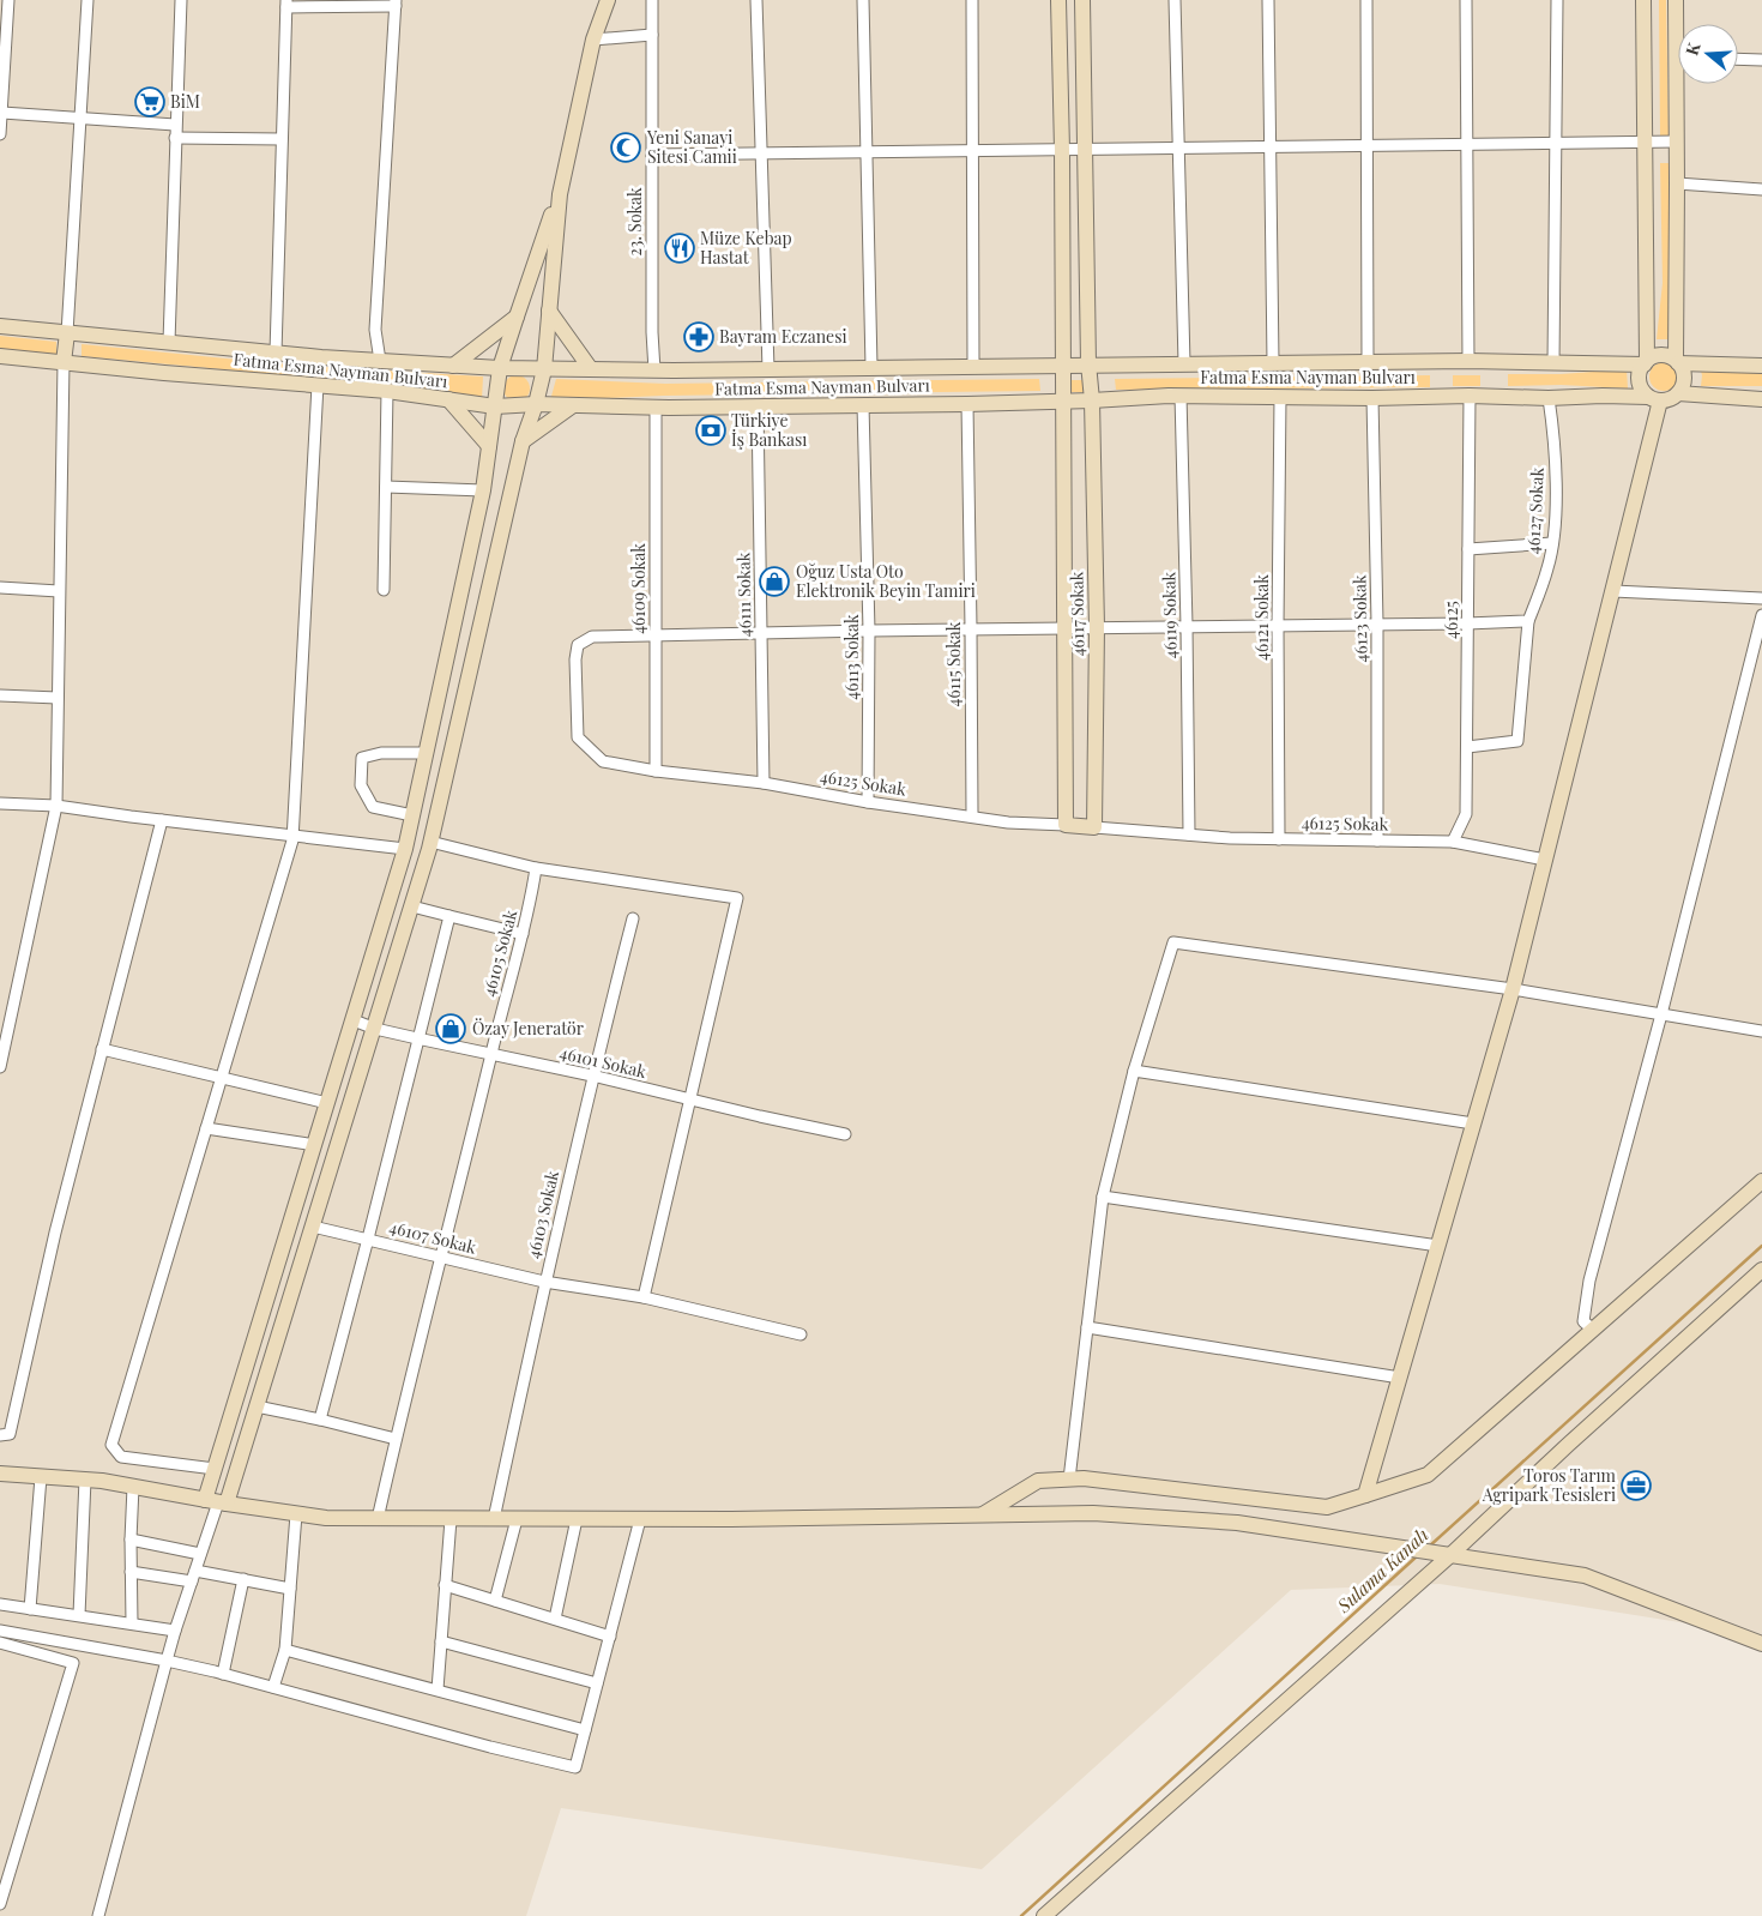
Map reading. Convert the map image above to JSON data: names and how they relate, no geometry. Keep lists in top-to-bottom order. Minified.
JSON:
{"streets":{"street":["23. Sokak","Fatma Esma Nayman Bulvarı","46127 Sokak","46109 Sokak","46111 Sokak","46117 Sokak","46119 Sokak","46121 Sokak","46123 Sokak","46125","46113 Sokak","46115 Sokak","46125 Sokak","46105 Sokak","46101 Sokak","46103 Sokak","46107 Sokak"]},"crossings":[["23. Sokak","Fatma Esma Nayman Bulvarı"],["Fatma Esma Nayman Bulvarı","46127 Sokak"],["Fatma Esma Nayman Bulvarı","46109 Sokak"],["Fatma Esma Nayman Bulvarı","46111 Sokak"],["Fatma Esma Nayman Bulvarı","46117 Sokak"],["Fatma Esma Nayman Bulvarı","46119 Sokak"],["Fatma Esma Nayman Bulvarı","46121 Sokak"],["Fatma Esma Nayman Bulvarı","46123 Sokak"],["Fatma Esma Nayman Bulvarı","46125"],["Fatma Esma Nayman Bulvarı","46113 Sokak"],["Fatma Esma Nayman Bulvarı","46115 Sokak"],["46127 Sokak","46125"],["46109 Sokak","46125 Sokak"],["46111 Sokak","46125 Sokak"],["46117 Sokak","46125 Sokak"],["46119 Sokak","46125 Sokak"],["46121 Sokak","46125 Sokak"],["46123 Sokak","46125 Sokak"],["46125","46125 Sokak"],["46113 Sokak","46125 Sokak"],["46115 Sokak","46125 Sokak"],["46105 Sokak","46101 Sokak"],["46105 Sokak","46107 Sokak"],["46101 Sokak","46103 Sokak"],["46103 Sokak","46107 Sokak"]],"water":["Sulama Kanalı"],"places":{"supermarket":["BiM"],"mosque":["Yeni Sanayi Sitesi Camii"],"restaurant":["Müze Kebap Hastat"],"pharmacy":["Bayram Eczanesi"],"bank":["Türkiye İş Bankası"],"shop":["Oğuz Usta Oto Elektronik Beyin Tamiri","Özay Jeneratör"],"office":["Toros Tarım Agripark Tesisleri"]},"north":"left"}
